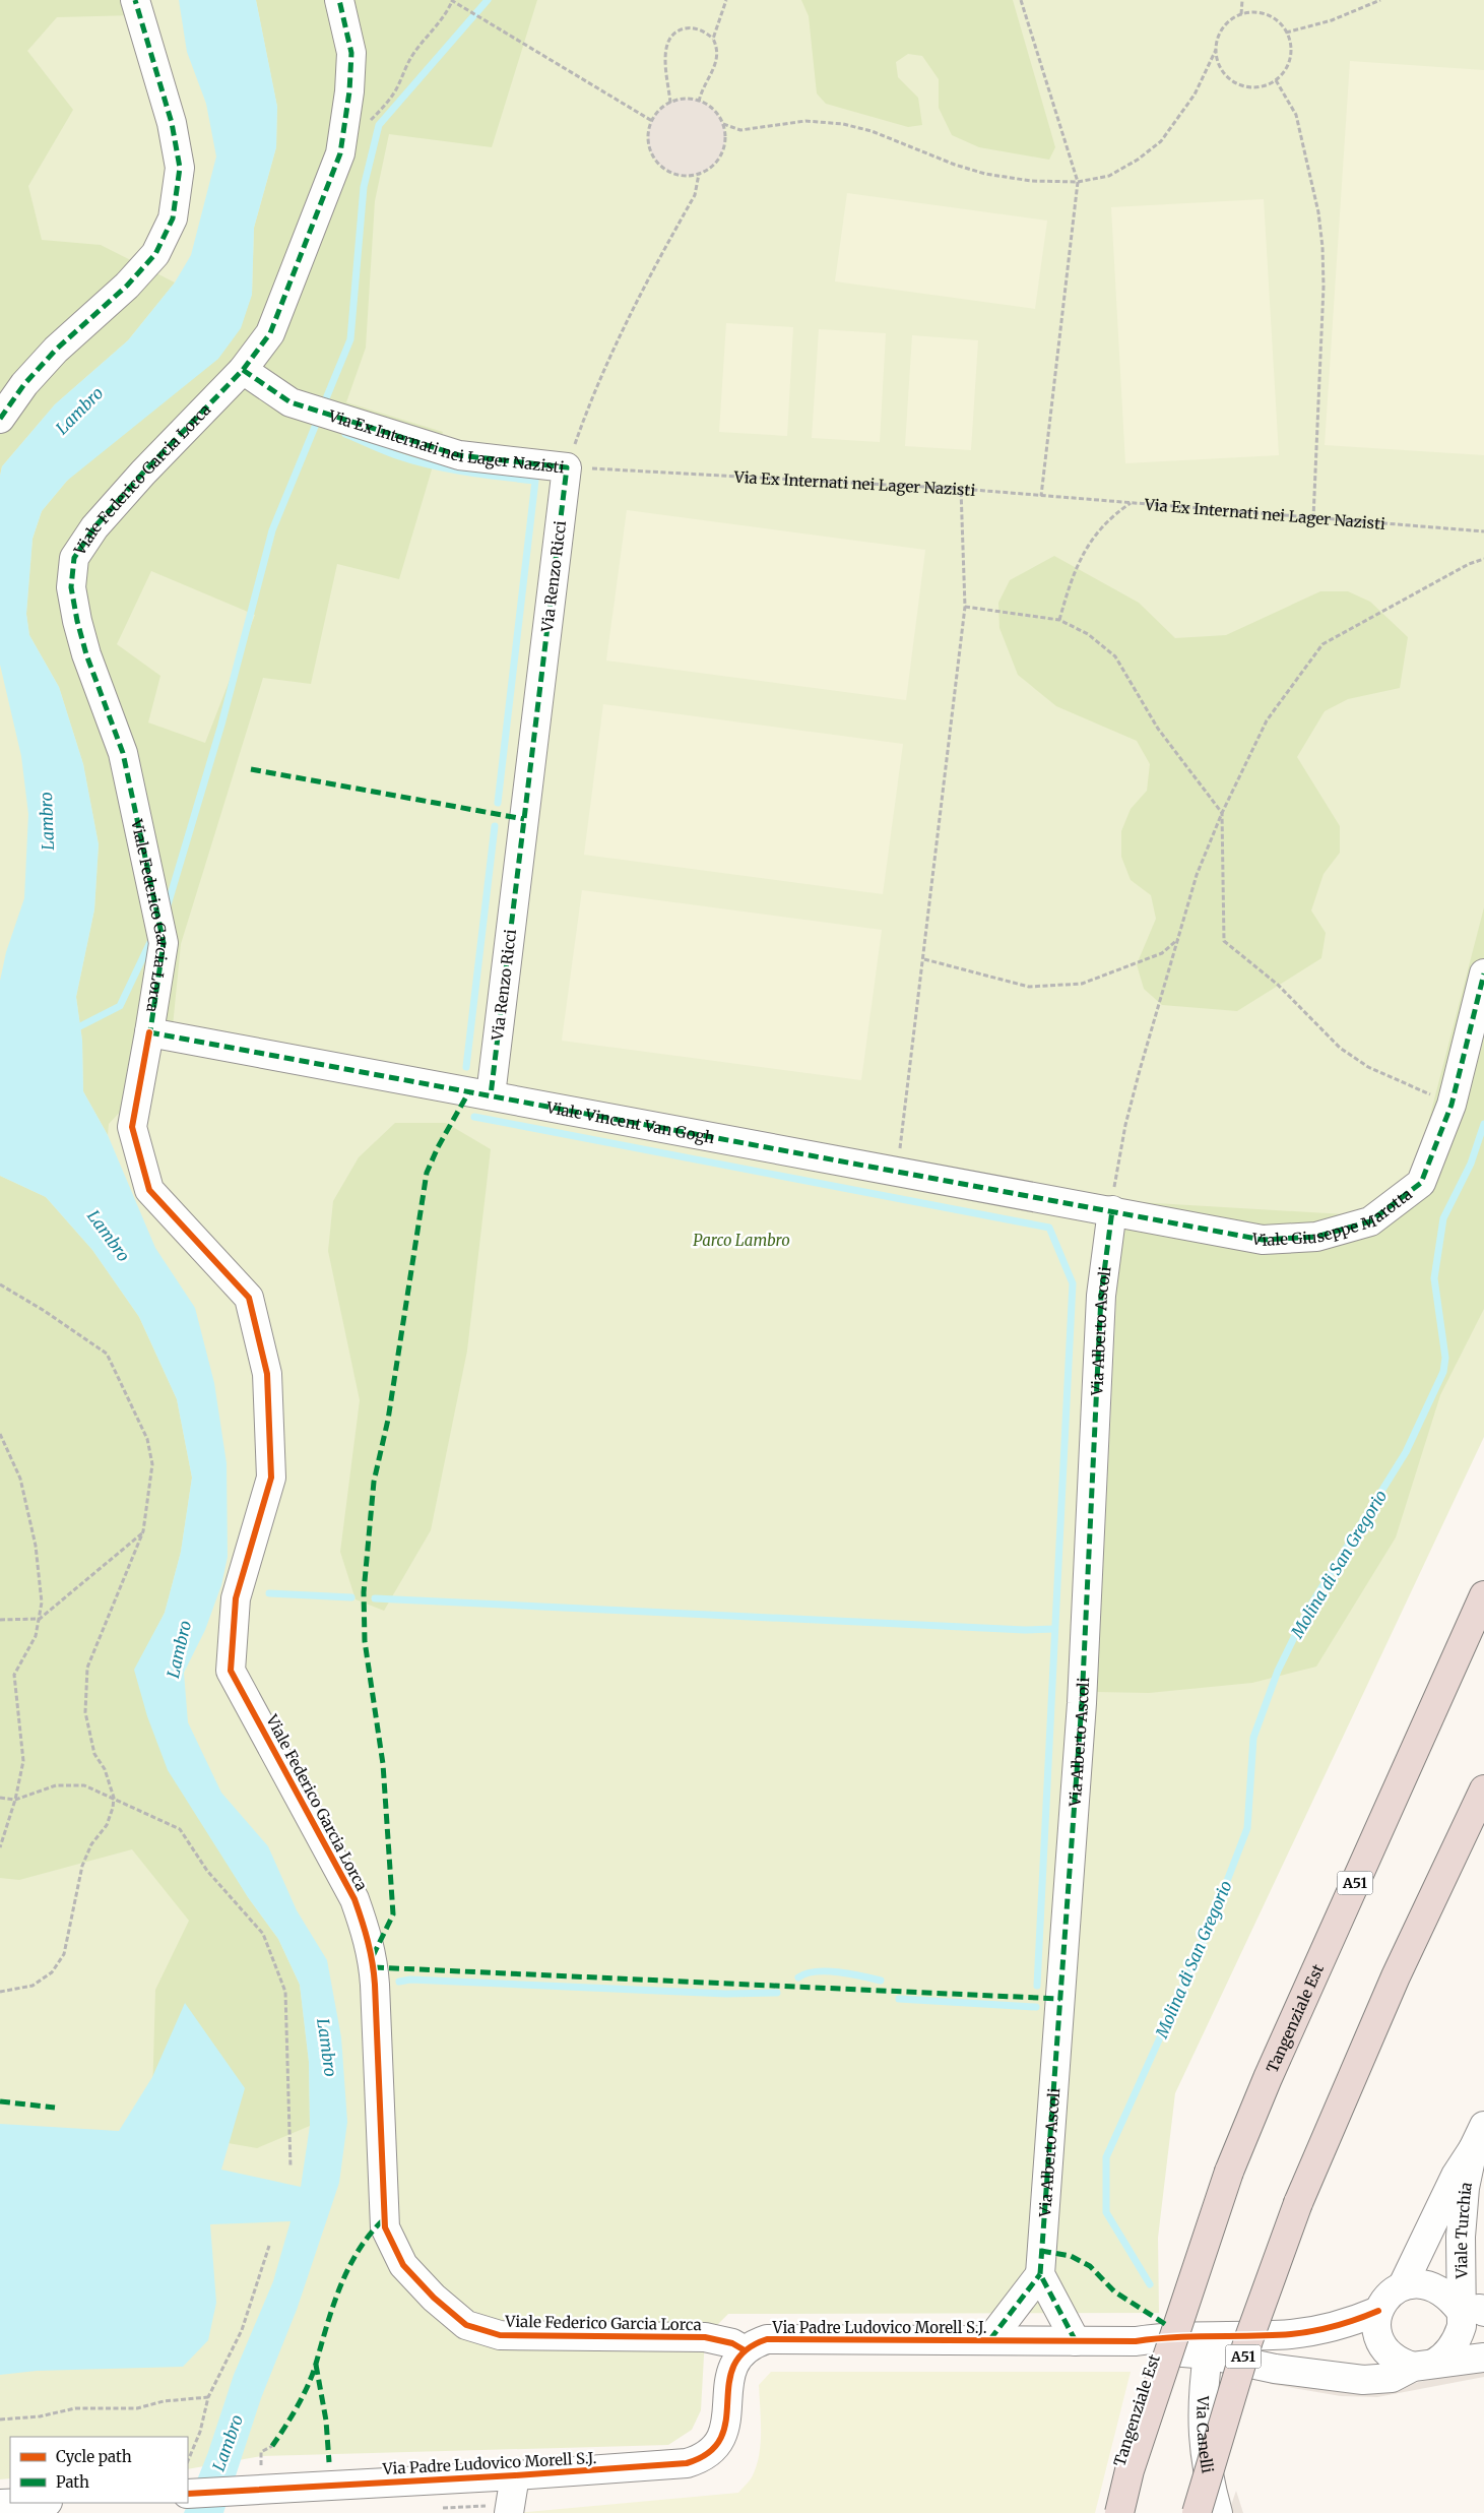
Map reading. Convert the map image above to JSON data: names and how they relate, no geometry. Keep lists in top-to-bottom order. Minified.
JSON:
{"streets":{"highway":["A51","Tangenziale Est"],"street":["Via Ex Internati nei Lager Nazisti","Viale Federico Garcia Lorca","Via Renzo Ricci","Viale Vincent Van Gogh","Viale Giuseppe Marotta","Via Alberto Ascoli","Viale Turchia","Via Padre Ludovico Morell S.J.","Via Canelli"]},"crossings":[["Via Ex Internati nei Lager Nazisti","Viale Federico Garcia Lorca"],["Via Ex Internati nei Lager Nazisti","Via Renzo Ricci"],["Viale Federico Garcia Lorca","Viale Vincent Van Gogh"],["Viale Federico Garcia Lorca","Via Padre Ludovico Morell S.J."],["Via Renzo Ricci","Viale Vincent Van Gogh"],["Viale Vincent Van Gogh","Viale Giuseppe Marotta"],["Viale Vincent Van Gogh","Via Alberto Ascoli"],["Viale Giuseppe Marotta","Via Alberto Ascoli"],["Viale Turchia","Via Padre Ludovico Morell S.J."],["Via Padre Ludovico Morell S.J.","Via Canelli"]],"water":["Lambro","Molina di San Gregorio"],"parks":["Parco Lambro"],"legend":["Cycle path","Path"]}
